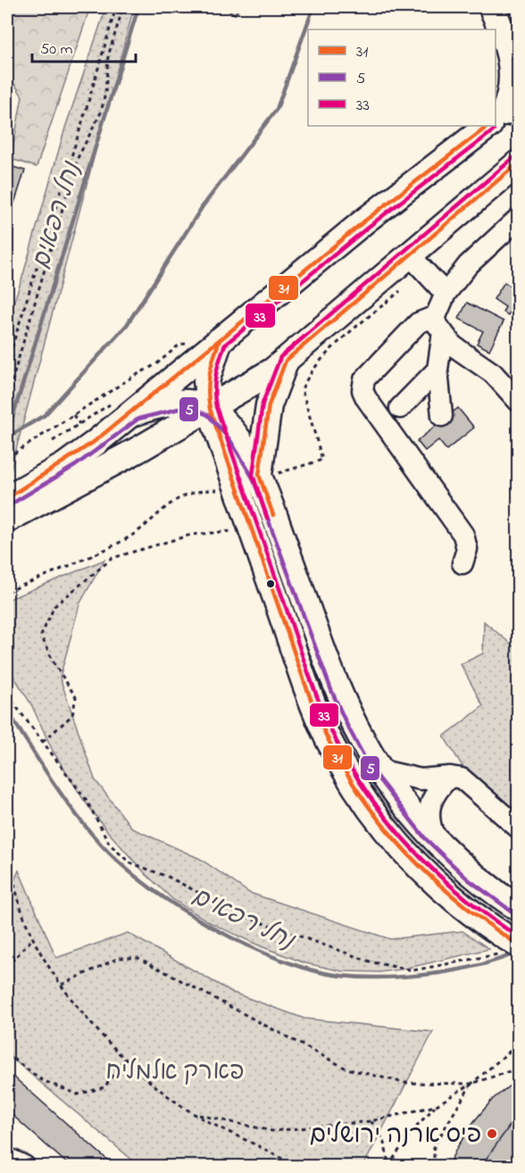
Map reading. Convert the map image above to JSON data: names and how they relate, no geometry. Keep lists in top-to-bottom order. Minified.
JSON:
{"water":["נחל רפאים"],"parks":["פארק אלמליח"],"places":["פיס ארנה ירושלים"],"lines":["transit line 31","transit line 33","transit line 5"],"legend":["31","5","33"],"scale_bar":"50 m"}
